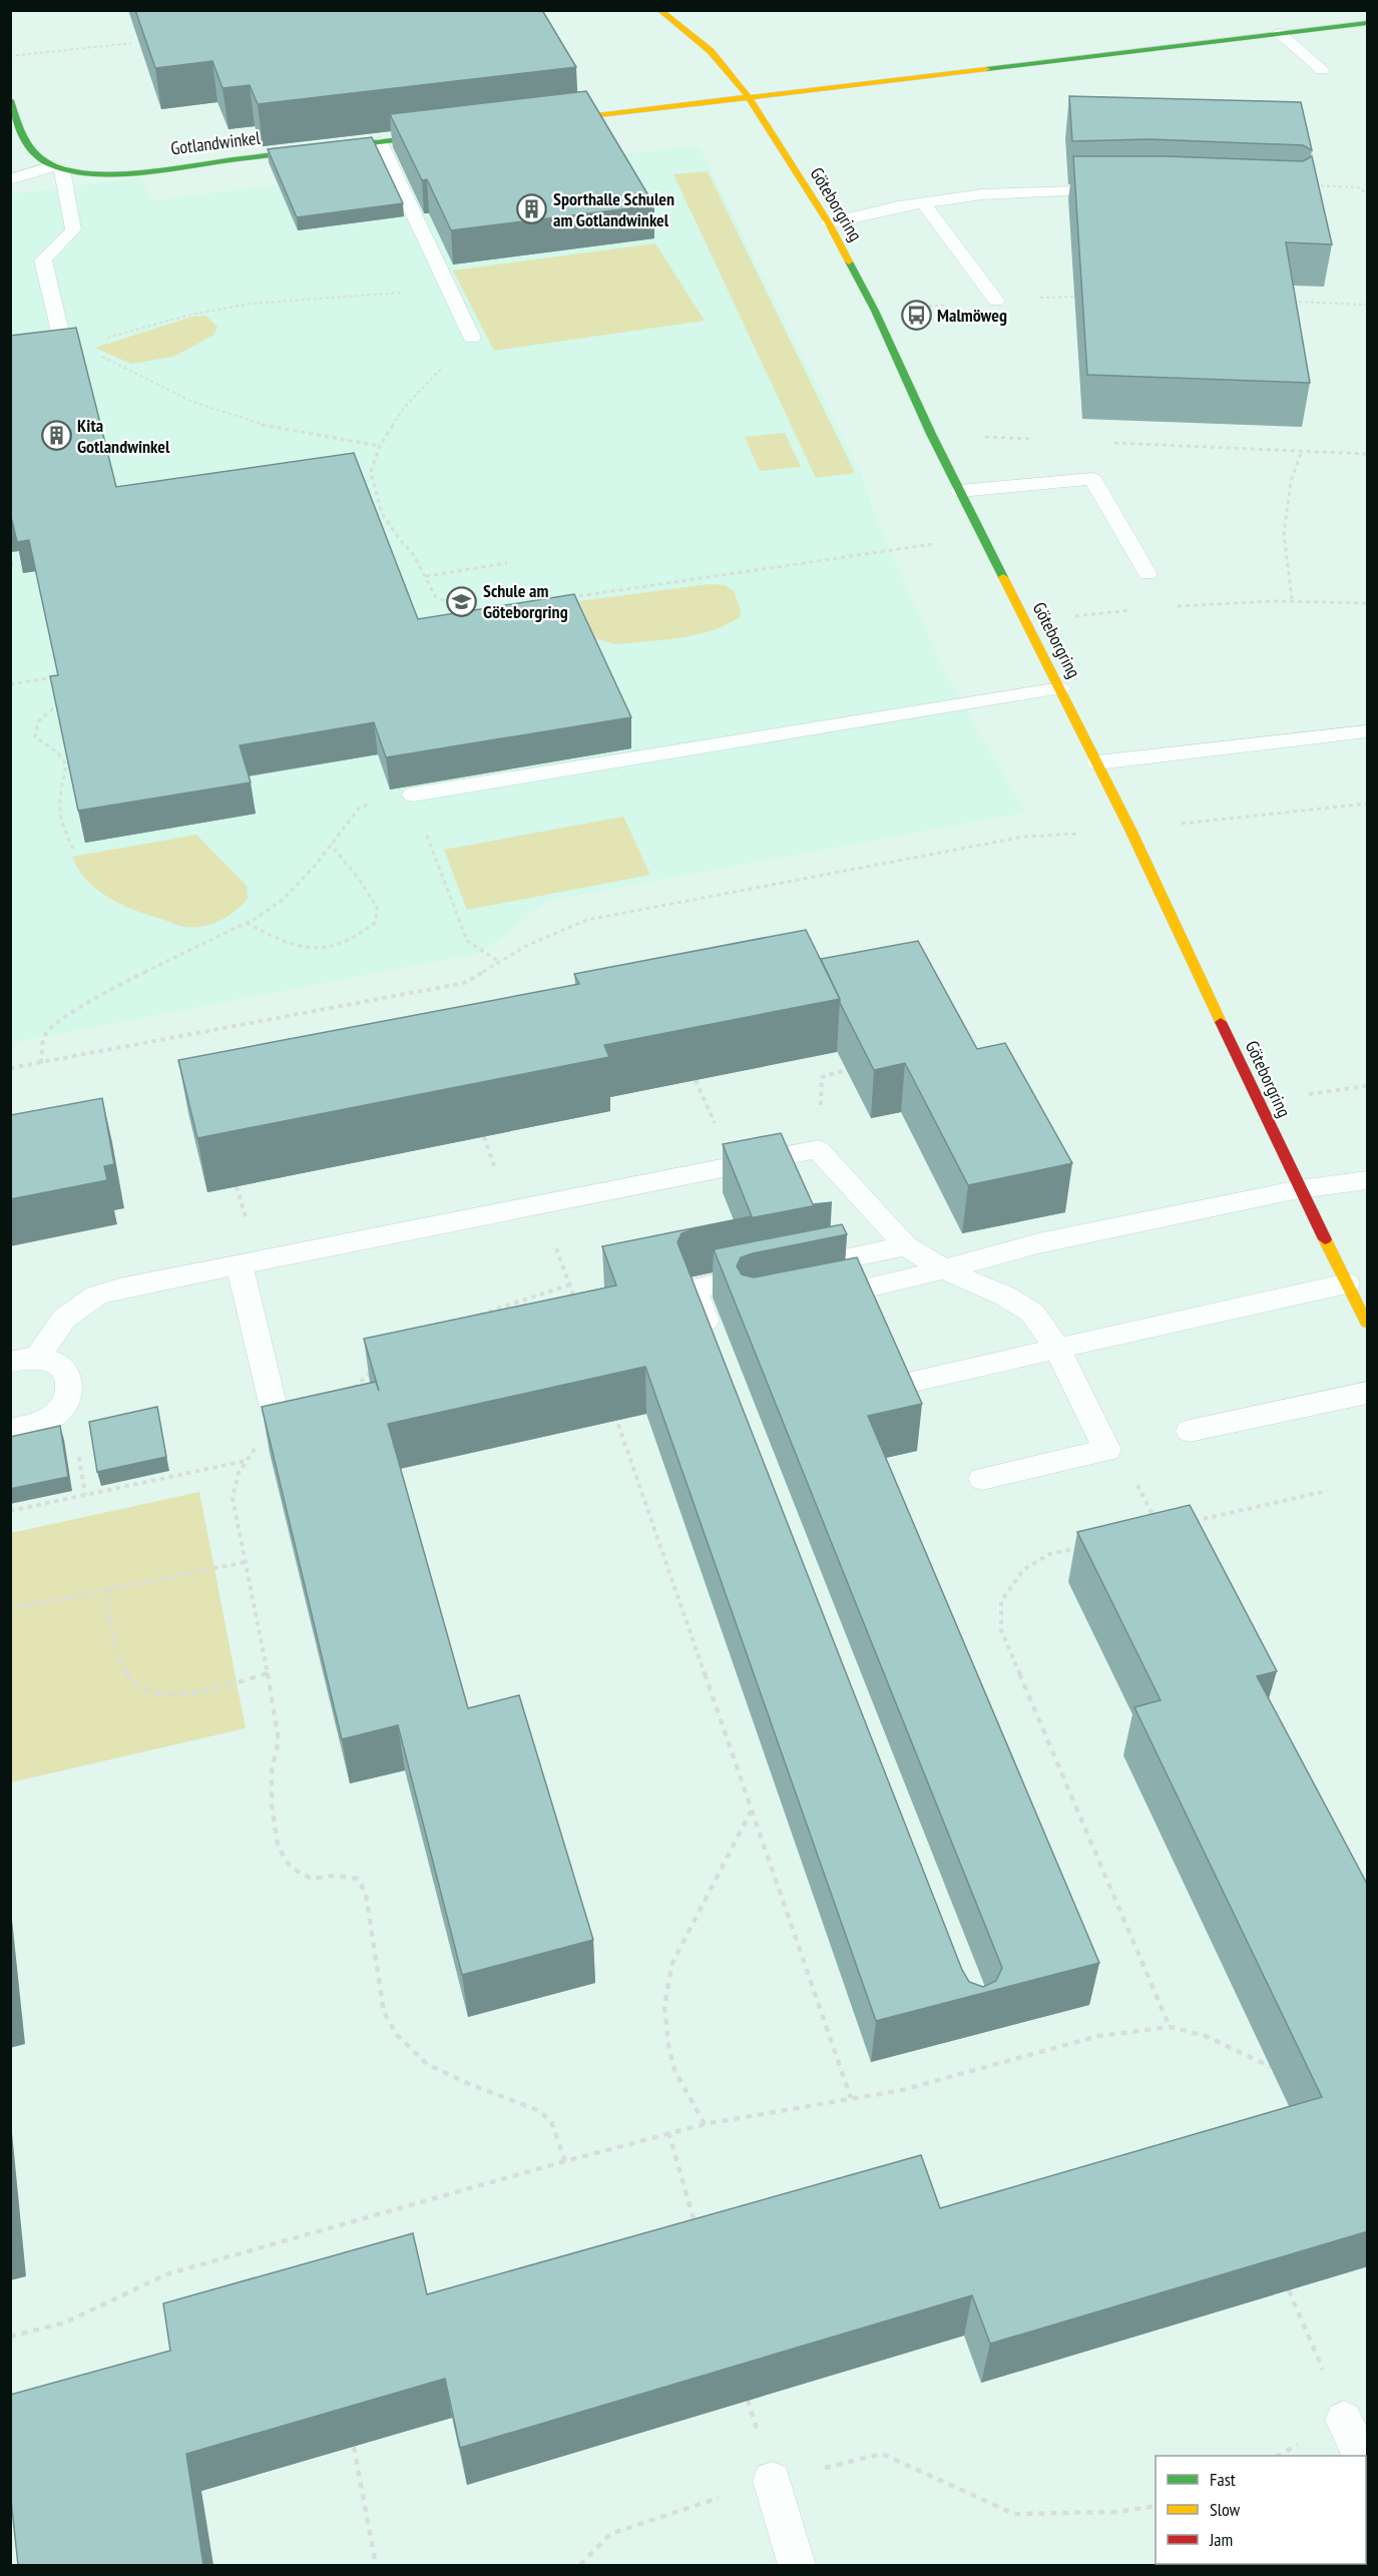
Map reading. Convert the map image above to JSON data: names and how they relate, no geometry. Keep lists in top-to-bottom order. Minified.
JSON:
{"streets":{"street":["Gotlandwinkel","Göteborgring"]},"places":{"building":["Sporthalle Schulen am Gotlandwinkel","Kita Gotlandwinkel"],"bus stop":["Malmöweg"],"school or university":["Schule am Göteborgring"]},"legend":["Fast","Slow","Jam"]}
